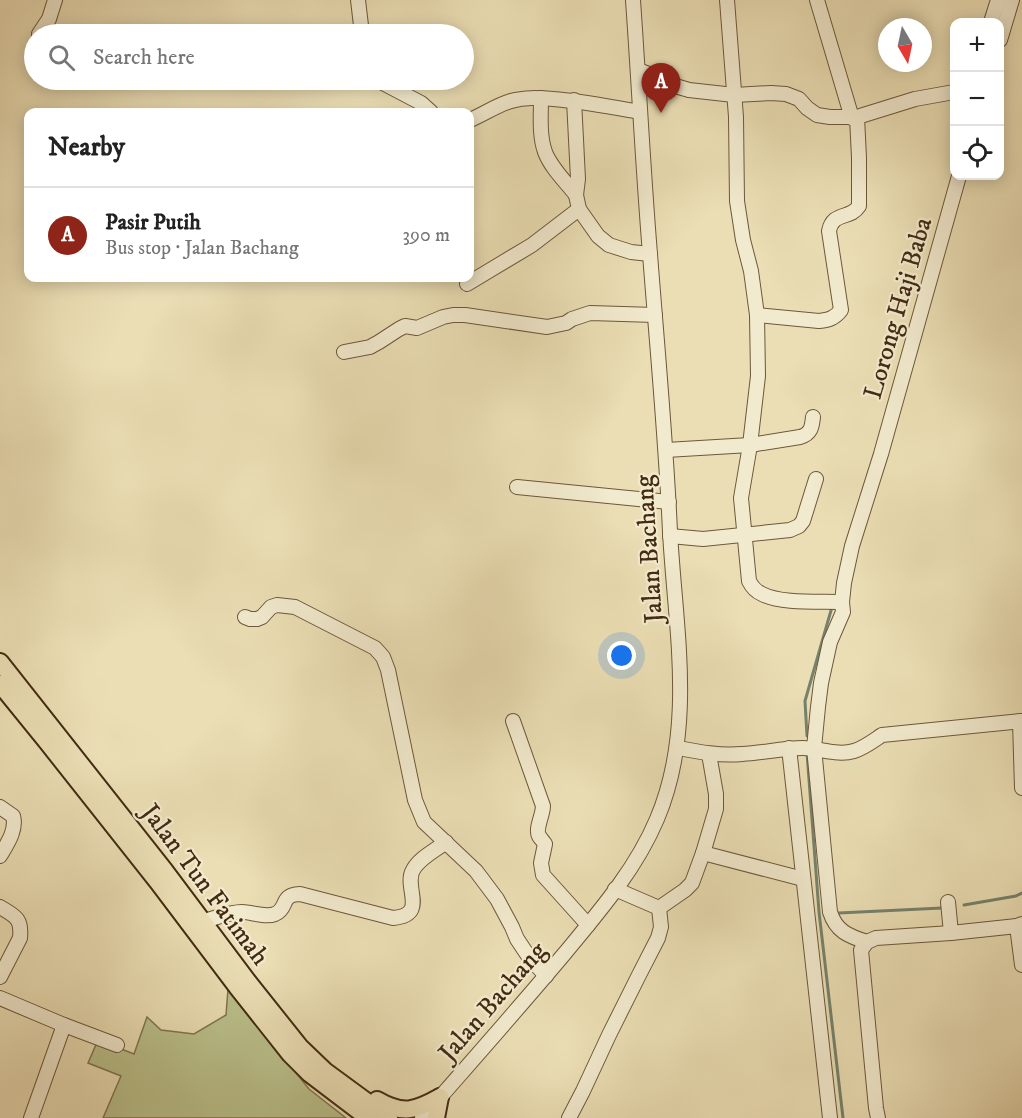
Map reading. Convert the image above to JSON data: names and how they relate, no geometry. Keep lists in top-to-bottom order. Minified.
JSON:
{"streets":{"main road":["Jalan Tun Fatimah"],"street":["Lorong Haji Baba","Jalan Bachang"]},"north":"bottom","page":{"map_buttons":["+","−"],"search":"Search here","pins":"A","heading":"Nearby","list":[{"mark":"A","name":"Pasir Putih","note":"Bus stop · Jalan Bachang","value":"390 m"}]}}
